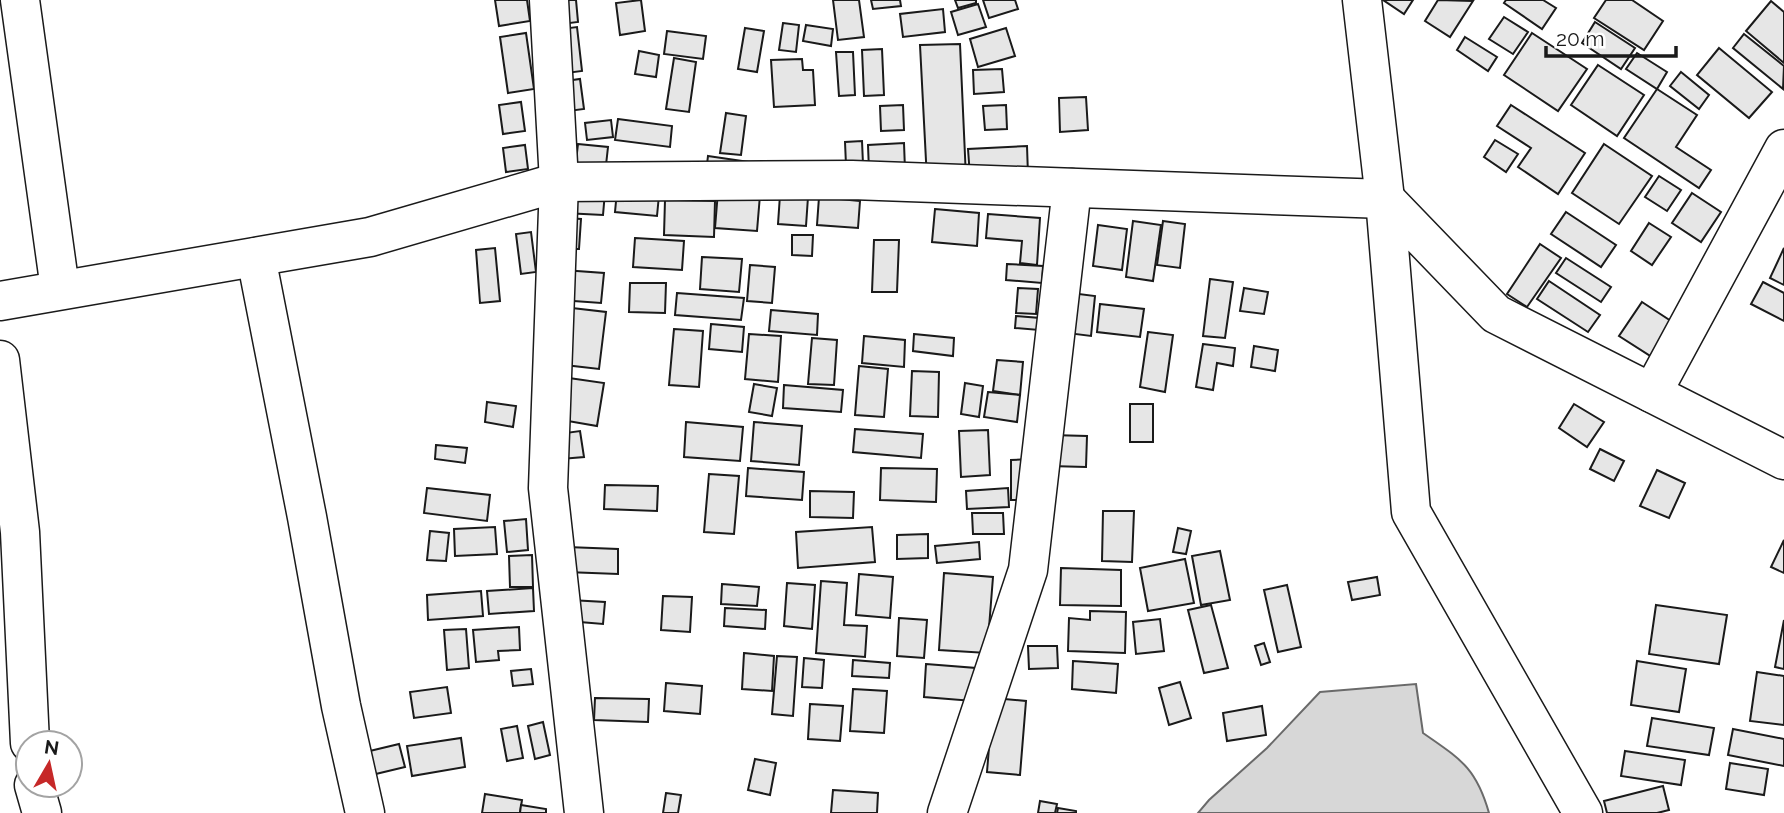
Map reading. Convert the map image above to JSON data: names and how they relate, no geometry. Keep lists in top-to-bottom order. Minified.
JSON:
{"scale_bar":"20 m","north":"top"}
